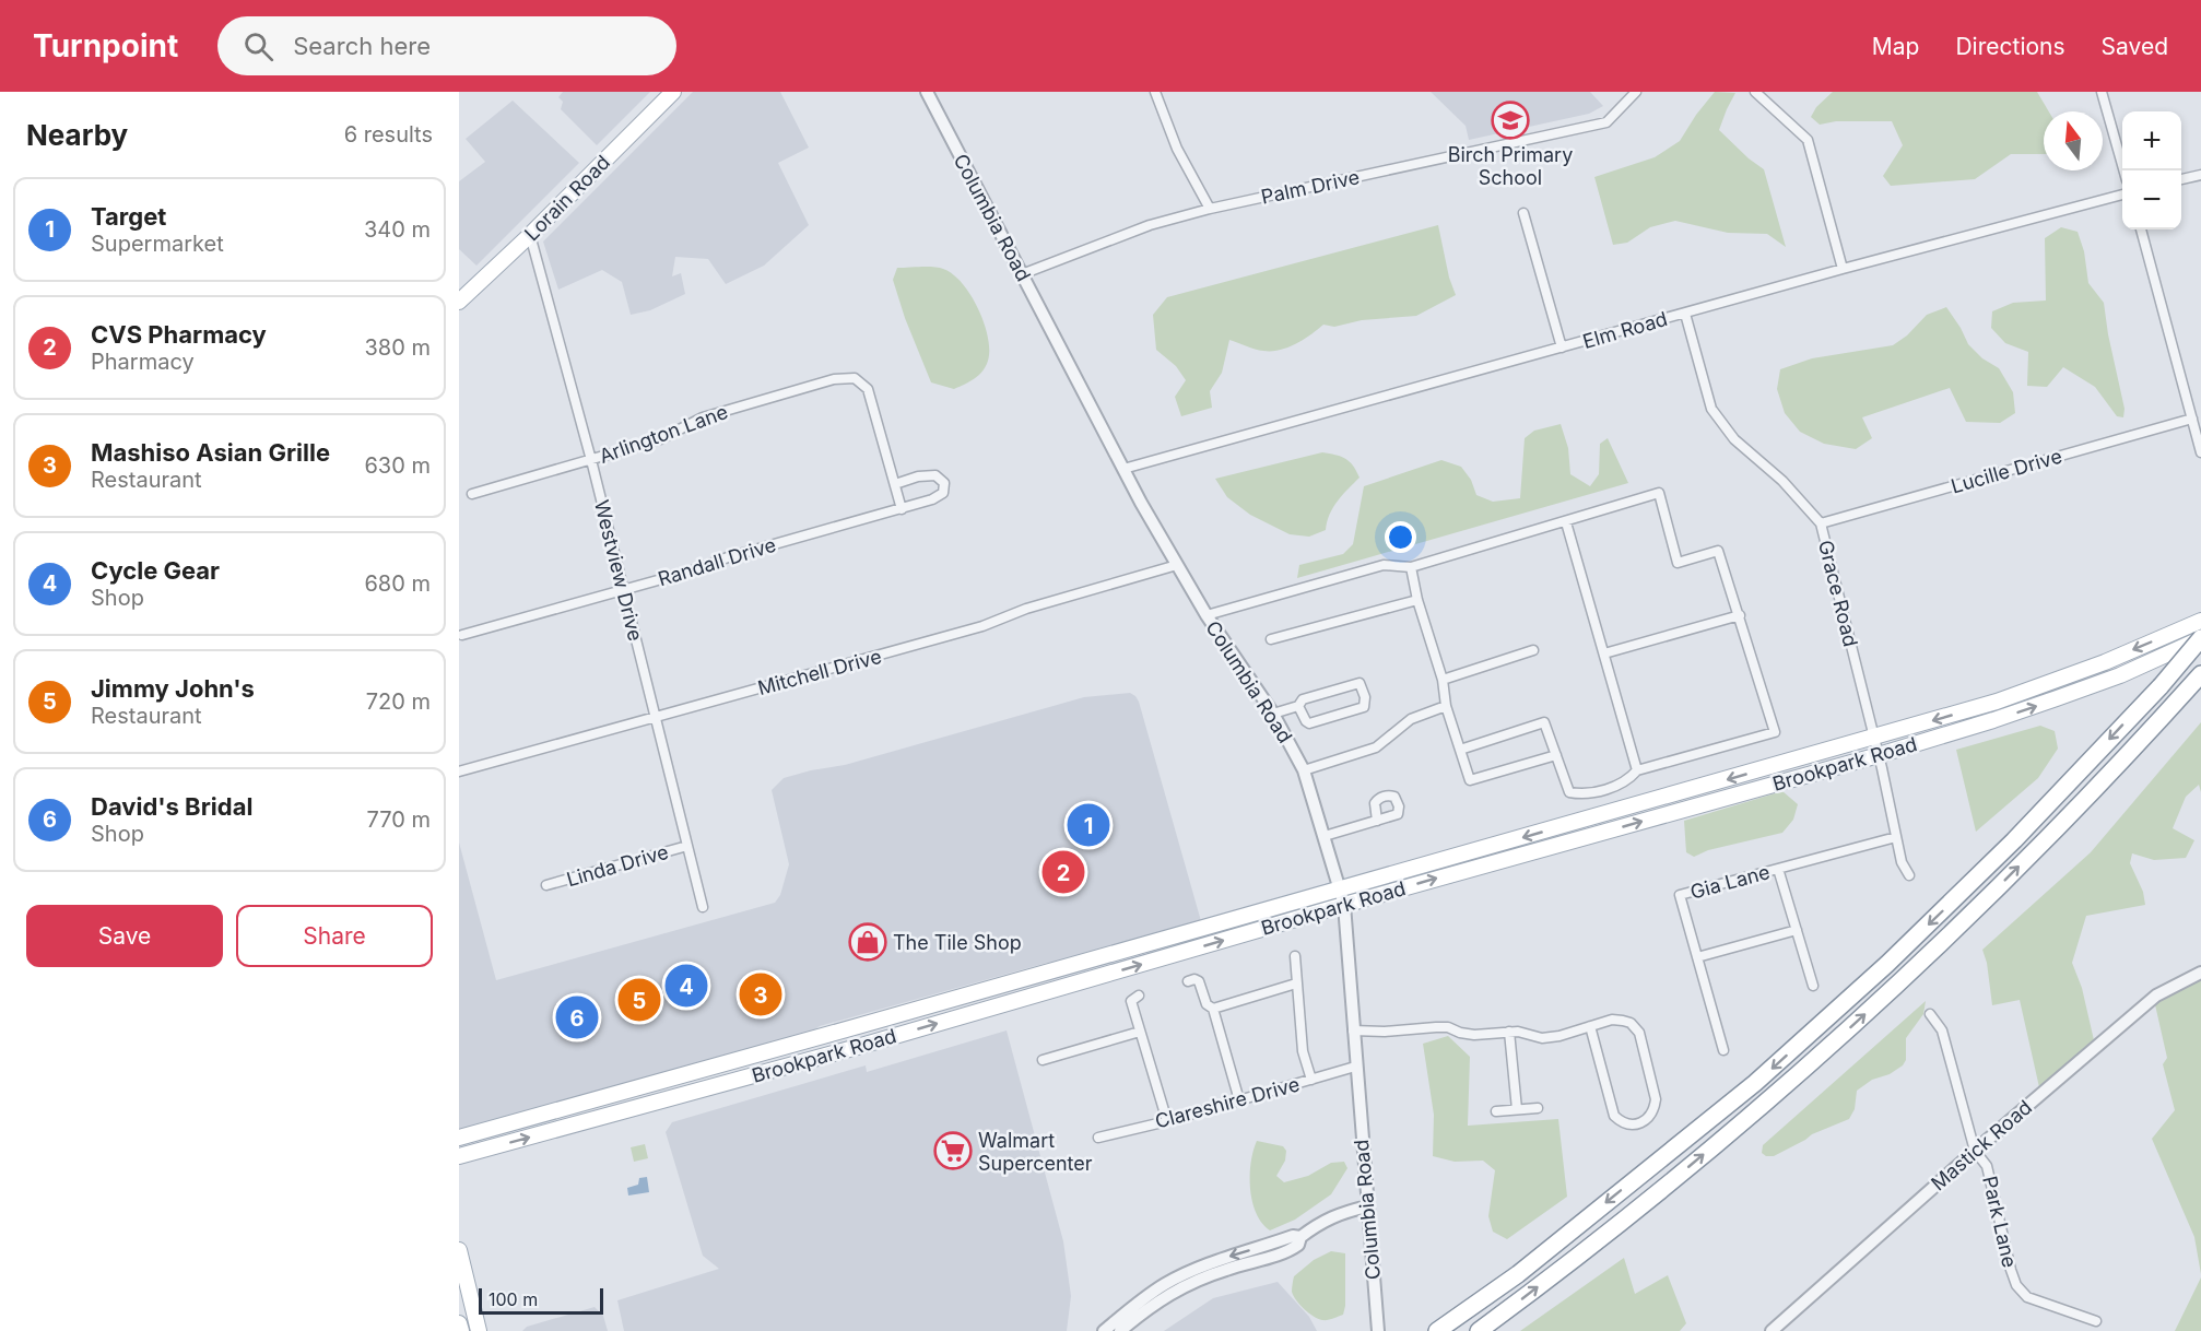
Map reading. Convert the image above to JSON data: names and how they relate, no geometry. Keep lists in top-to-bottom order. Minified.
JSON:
{"streets":{"main road":["Lorain Road","Brookpark Road"],"street":["Palm Drive","Columbia Road","Elm Road","Arlington Lane","Lucille Drive","Randall Drive","Westview Drive","Grace Road","Mitchell Drive","Linda Drive","Gia Lane","Clareshire Drive","Mastick Road","Park Lane"]},"crossings":[["Palm Drive","Columbia Road"],["Lorain Road","Westview Drive"],["Columbia Road","Elm Road"],["Columbia Road","Mitchell Drive"],["Columbia Road","Brookpark Road"],["Columbia Road","Clareshire Drive"],["Elm Road","Grace Road"],["Arlington Lane","Randall Drive"],["Arlington Lane","Westview Drive"],["Lucille Drive","Grace Road"],["Randall Drive","Westview Drive"],["Westview Drive","Mitchell Drive"],["Westview Drive","Linda Drive"],["Grace Road","Brookpark Road"],["Grace Road","Gia Lane"],["Mastick Road","Park Lane"]],"places":{"school or university":["Birch Primary School"],"shop":["The Tile Shop"],"supermarket":["Walmart Supercenter"]},"scale_bar":"100 m","north":"top","page":{"header":"Turnpoint","search":"Search here","nav":["Map","Directions","Saved"],"heading":["Nearby","6 results"],"map_buttons":["+","−"],"list":[{"mark":"1","name":"Target","note":"Supermarket","value":"340 m"},{"mark":"2","name":"CVS Pharmacy","note":"Pharmacy","value":"380 m"},{"mark":"3","name":"Mashiso Asian Grille","note":"Restaurant","value":"630 m"},{"mark":"4","name":"Cycle Gear","note":"Shop","value":"680 m"},{"mark":"5","name":"Jimmy John's","note":"Restaurant","value":"720 m"},{"mark":"6","name":"David's Bridal","note":"Shop","value":"770 m"}],"pins":["1","2","4","3","5","6"],"buttons":["Save","Share"],"scale":"100 m"}}
